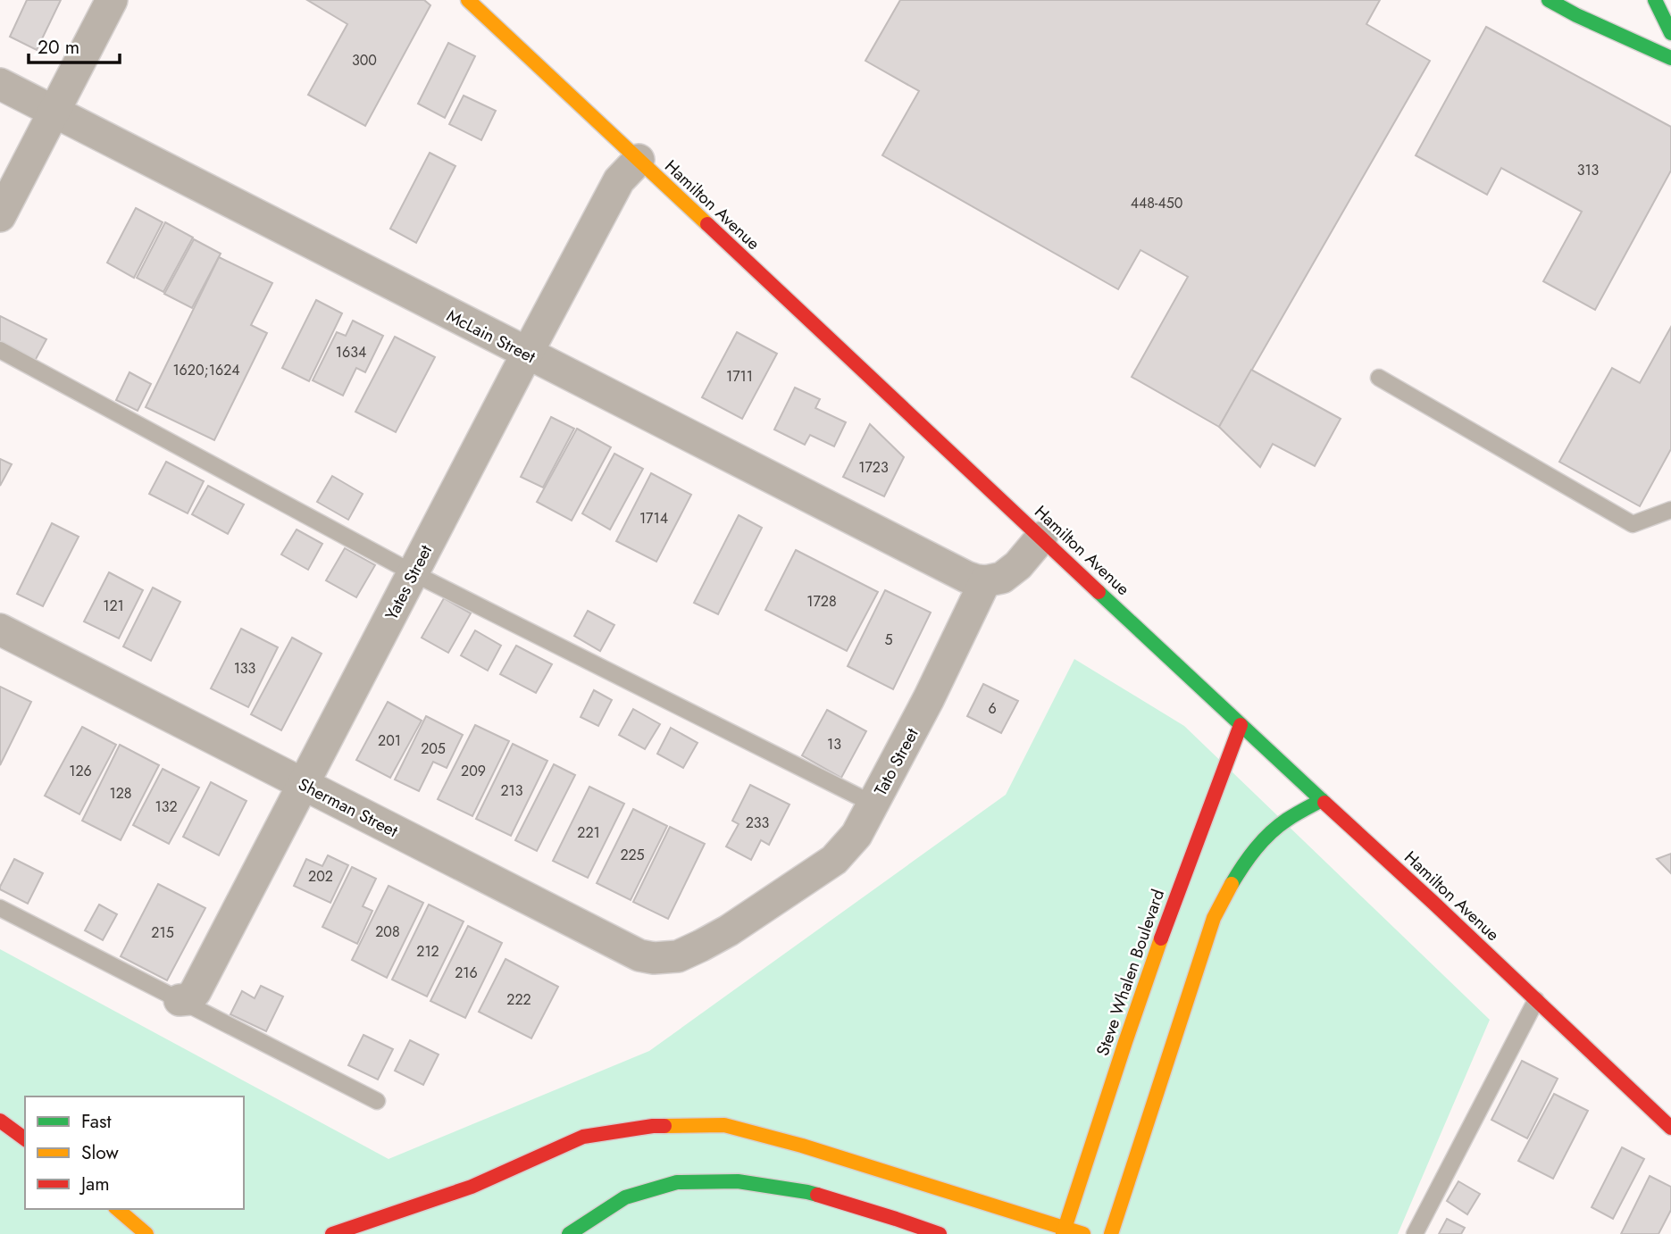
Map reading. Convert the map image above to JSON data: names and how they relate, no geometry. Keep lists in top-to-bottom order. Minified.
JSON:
{"streets":{"main road":["Hamilton Avenue","Steve Whalen Boulevard"],"street":["McLain Street","Yates Street","Tato Street","Sherman Street"]},"crossings":[["Hamilton Avenue","Yates Street"],["Hamilton Avenue","Steve Whalen Boulevard"],["McLain Street","Yates Street"],["McLain Street","Tato Street"],["Yates Street","Sherman Street"],["Tato Street","Sherman Street"]],"house_numbers":["300","313","448-450","1634","1620;1624","1711","1723","1714","1728","121","5","133","6","201","13","205","126","209","213","128","132","233","221","225","202","208","215","212","216","222"],"legend":["Fast","Slow","Jam"],"scale_bar":"20 m"}
